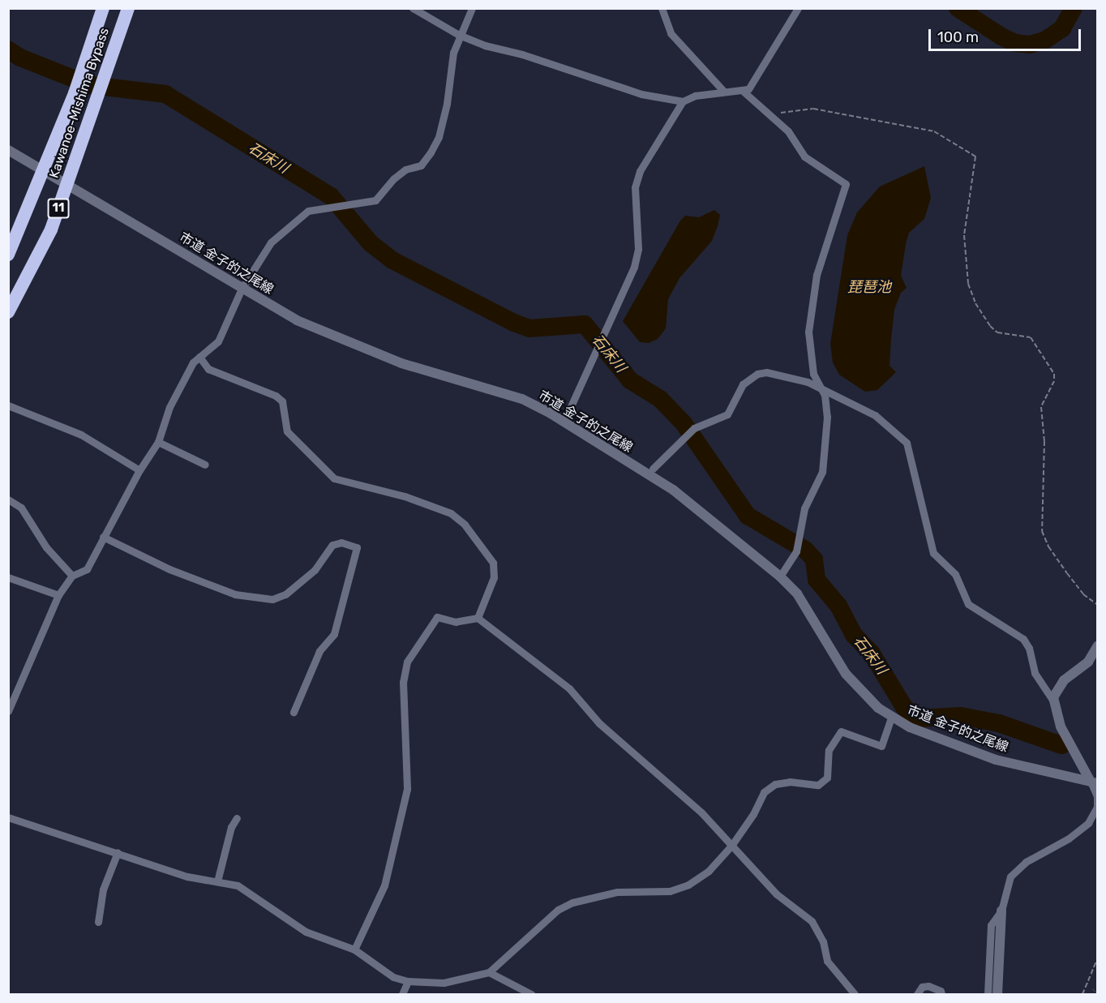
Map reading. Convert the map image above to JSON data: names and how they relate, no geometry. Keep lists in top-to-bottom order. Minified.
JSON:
{"streets":{"highway":["Kawanoe-Mishima Bypass","11"],"street":["市道 金子的之尾線"]},"crossings":[["Kawanoe-Mishima Bypass","市道 金子的之尾線"]],"water":["石床川","琵琶池"],"scale_bar":"100 m"}
